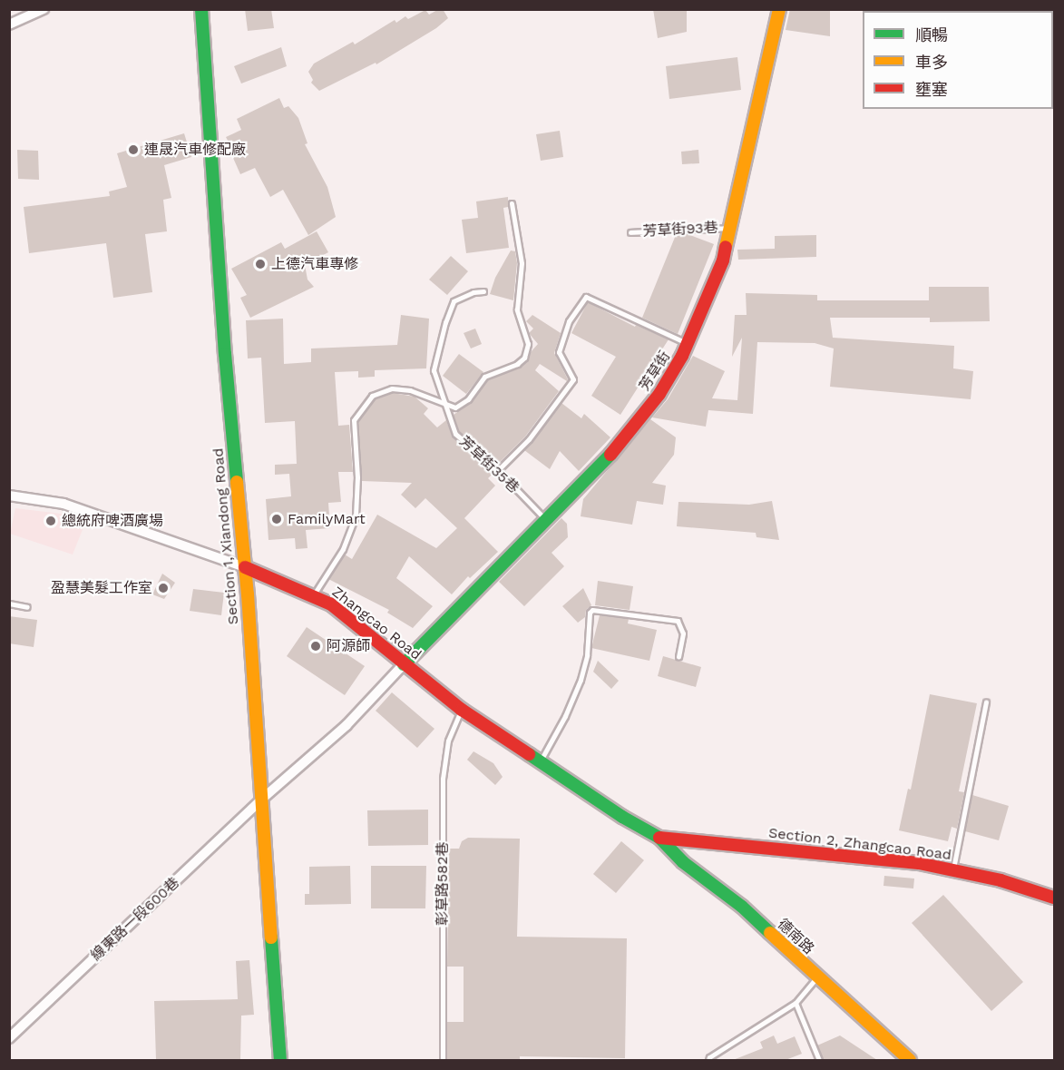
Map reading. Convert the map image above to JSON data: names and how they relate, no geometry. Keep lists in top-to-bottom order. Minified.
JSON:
{"streets":{"street":["芳草街","Section 1, Xiandong Road","Zhangcao Road","Section 2, Zhangcao Road","線東路一段600巷","德南路"],"lane":["芳草街93巷","芳草街35巷","彰草路582巷"]},"crossings":[["芳草街93巷","芳草街"],["芳草街","芳草街35巷"],["芳草街","Zhangcao Road"],["芳草街","線東路一段600巷"],["Section 1, Xiandong Road","Zhangcao Road"],["Section 1, Xiandong Road","線東路一段600巷"],["Zhangcao Road","Section 2, Zhangcao Road"],["Zhangcao Road","彰草路582巷"],["Zhangcao Road","線東路一段600巷"],["Zhangcao Road","德南路"],["Section 2, Zhangcao Road","德南路"]],"places":["連晟汽車修配廠","上德汽車專修","FamilyMart","總統府啤酒廣場","盈慧美髮工作室","阿源師"],"legend":["順暢","車多","壅塞"]}
